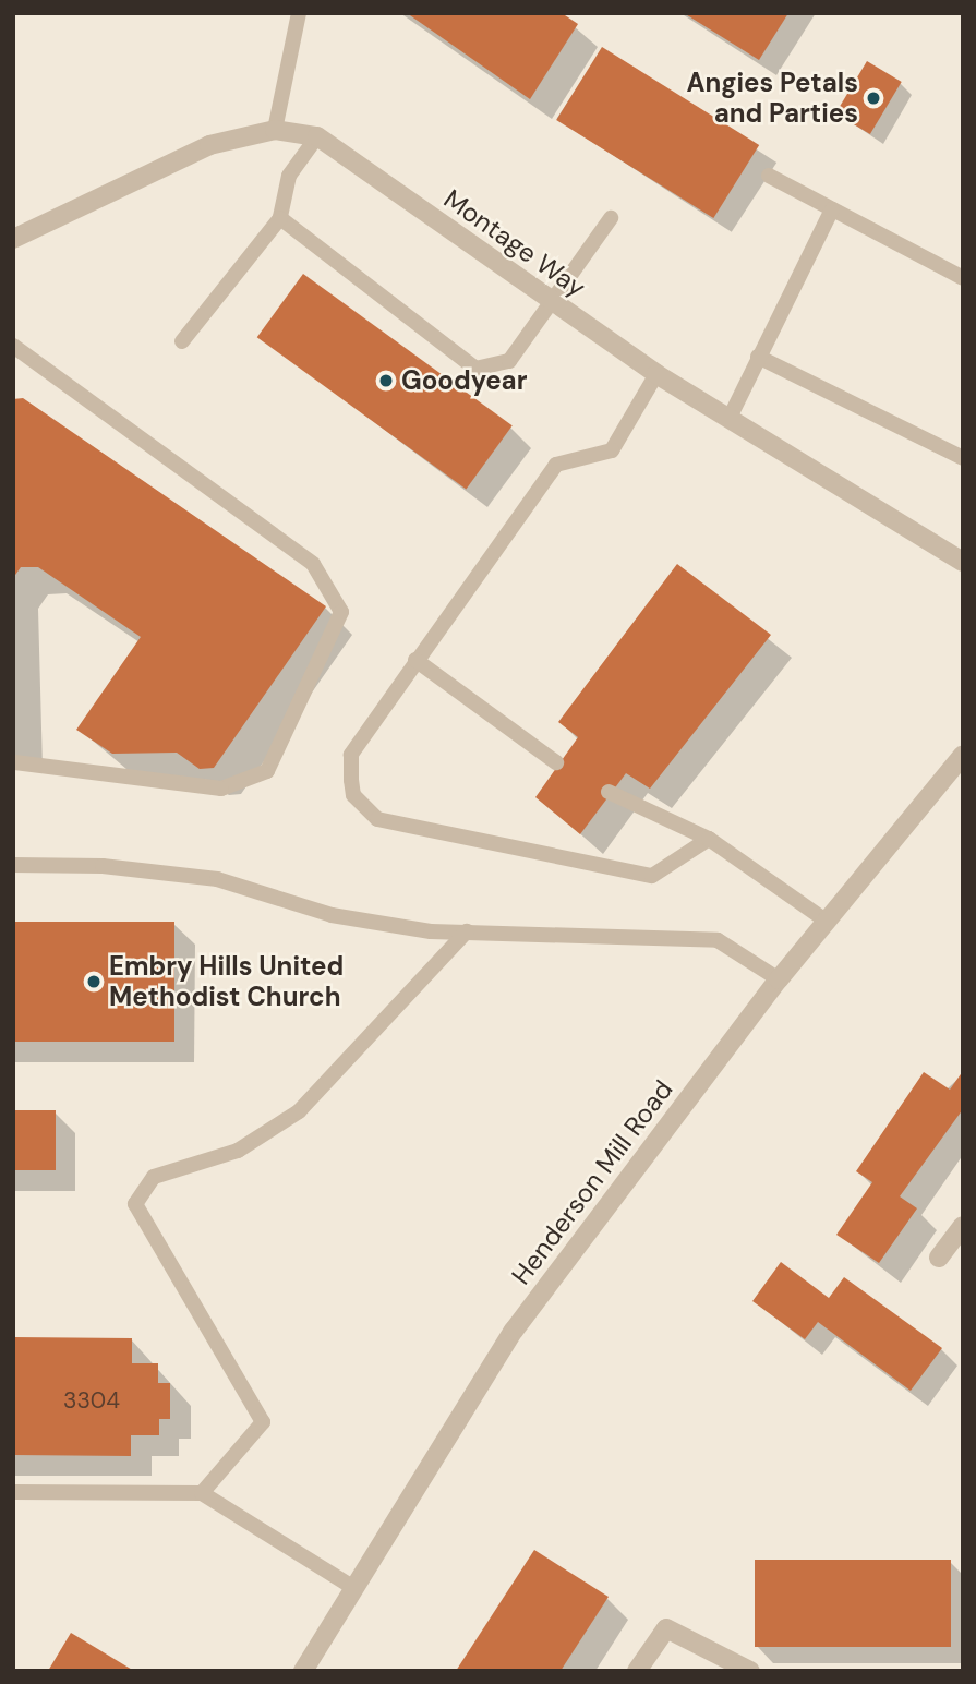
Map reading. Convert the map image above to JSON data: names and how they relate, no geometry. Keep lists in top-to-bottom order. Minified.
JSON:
{"streets":{"street":["Montage Way","Henderson Mill Road"]},"places":["Angies Petals and Parties","Goodyear","Embry Hills United Methodist Church"],"house_numbers":["3304"]}
